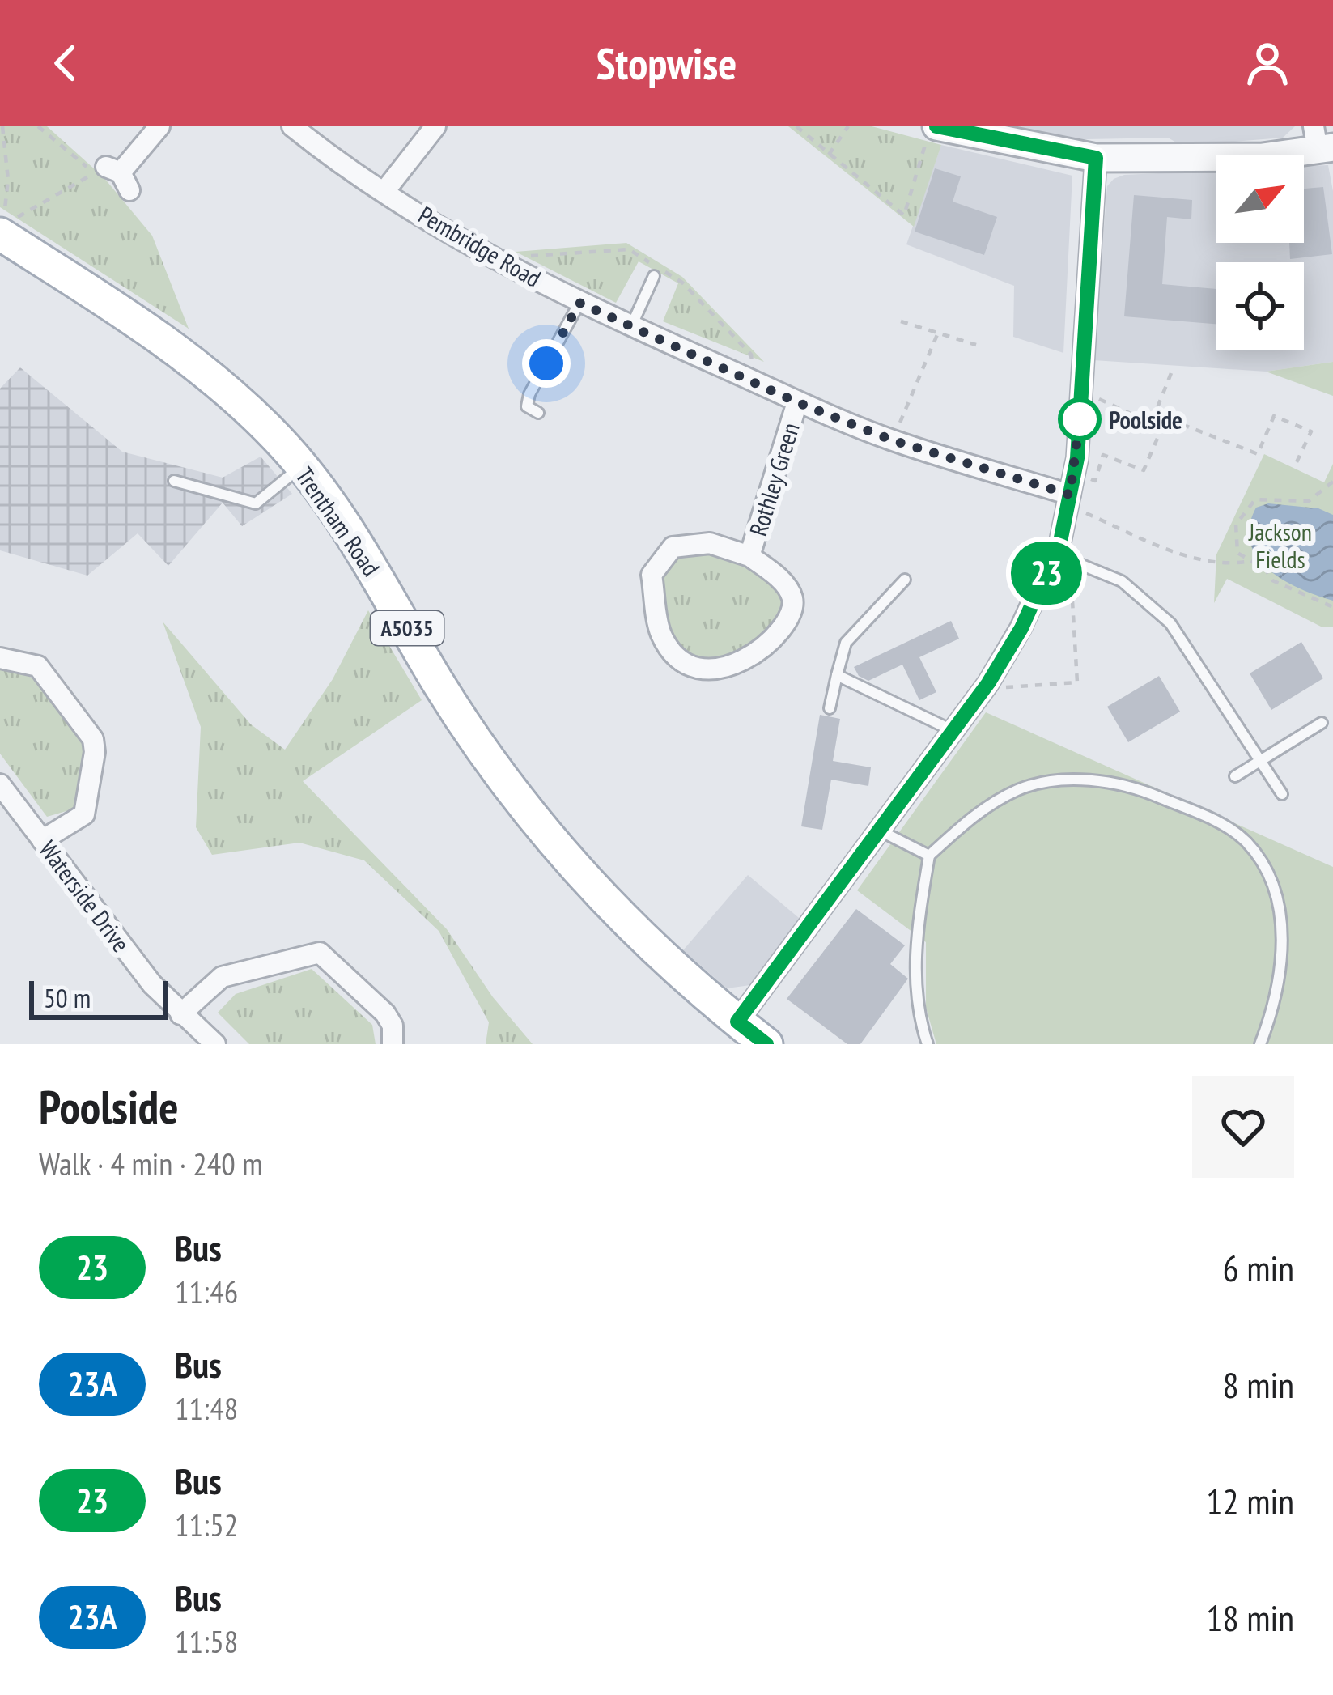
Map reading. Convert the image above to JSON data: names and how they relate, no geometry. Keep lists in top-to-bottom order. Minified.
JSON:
{"streets":{"main road":["Trentham Road","A5035"],"street":["Pembridge Road","Rothley Green","Waterside Drive"]},"crossings":[["Pembridge Road","Rothley Green"]],"parks":["Jackson Fields"],"places":["Poolside"],"lines":["bus line 23"],"scale_bar":"50 m","north":"top right","page":{"header":"Stopwise","on_map":"23","scale":"50 m","heading":["Poolside","Walk · 4 min · 240 m"],"list":[{"mark":"23","name":"Bus","note":"11:46","value":"6 min"},{"mark":"23A","name":"Bus","note":"11:48","value":"8 min"},{"mark":"23","name":"Bus","note":"11:52","value":"12 min"},{"mark":"23A","name":"Bus","note":"11:58","value":"18 min"}]}}
